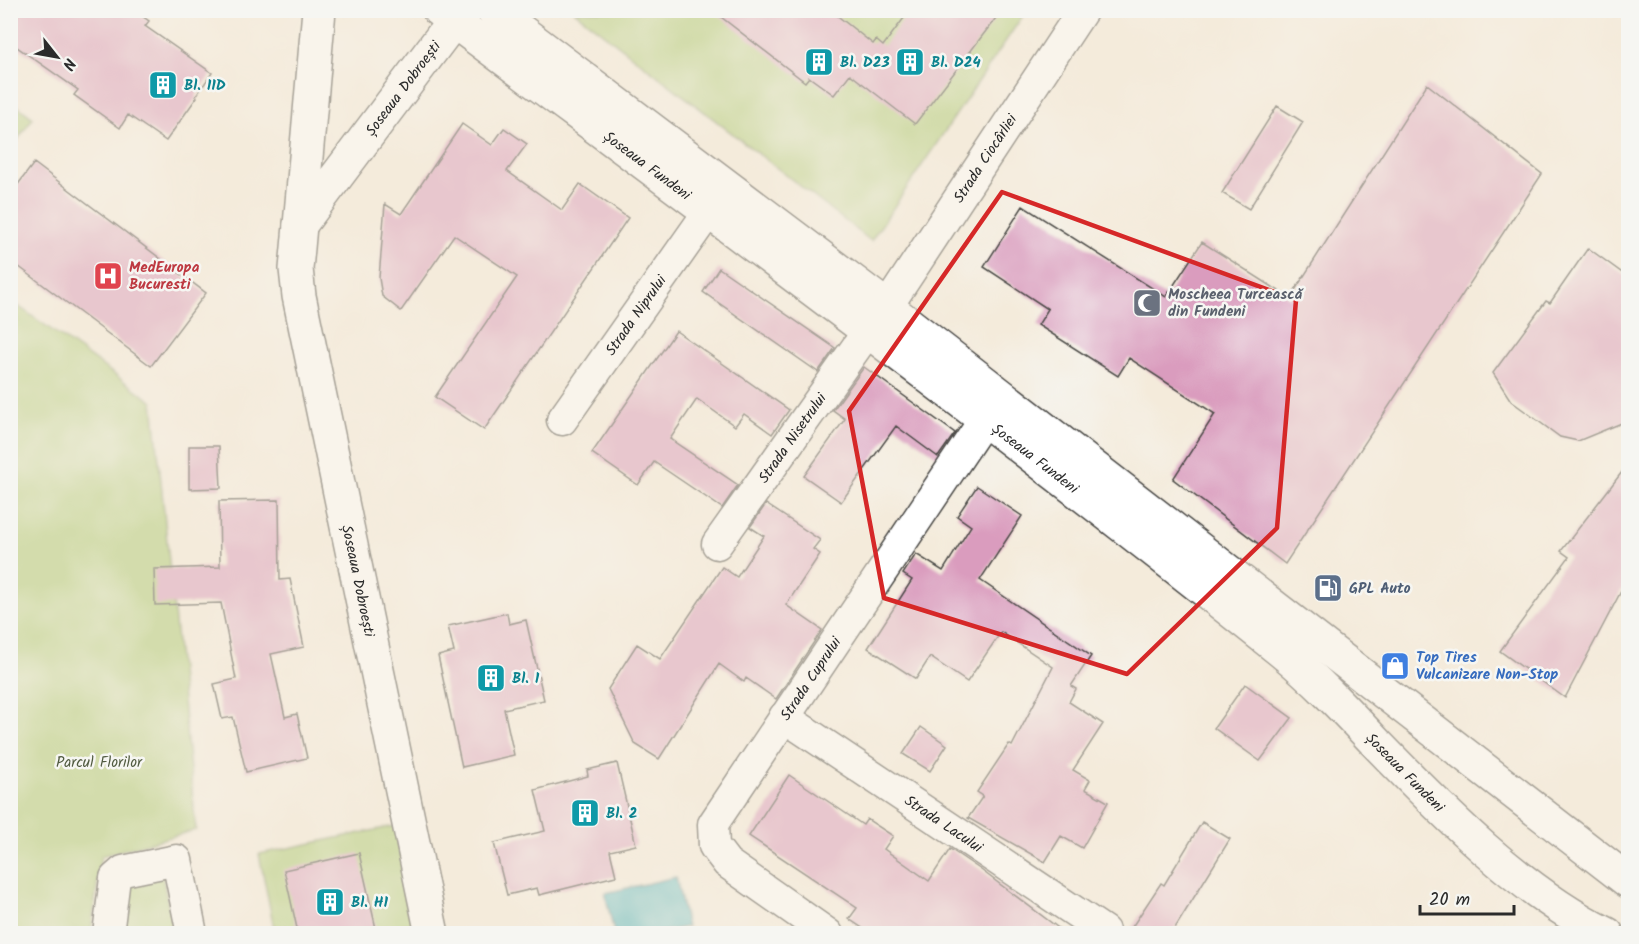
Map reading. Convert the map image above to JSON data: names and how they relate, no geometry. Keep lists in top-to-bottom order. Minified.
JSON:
{"streets":{"main road":["Șoseaua Dobroești","Șoseaua Fundeni"],"street":["Strada Ciocârliei","Strada Niprului","Strada Nisetrului","Strada Cuprului","Strada Lacului"]},"crossings":[["Șoseaua Dobroești","Șoseaua Fundeni"],["Strada Ciocârliei","Șoseaua Fundeni"],["Strada Ciocârliei","Strada Nisetrului"],["Șoseaua Fundeni","Strada Niprului"],["Șoseaua Fundeni","Strada Nisetrului"],["Șoseaua Fundeni","Strada Cuprului"],["Strada Cuprului","Strada Lacului"]],"parks":["Parcul Florilor"],"places":{"building":["Bl. D23","Bl. D24","Bl. 11D","Bl. 1","Bl. 2","Bl. H1"],"hospital":["MedEuropa Bucuresti"],"mosque":["Moscheea Turcească din Fundeni"],"fuel station":["GPL Auto"],"shop":["Top Tires Vulcanizare Non-Stop"]},"scale_bar":"20 m","north":"bottom right"}
